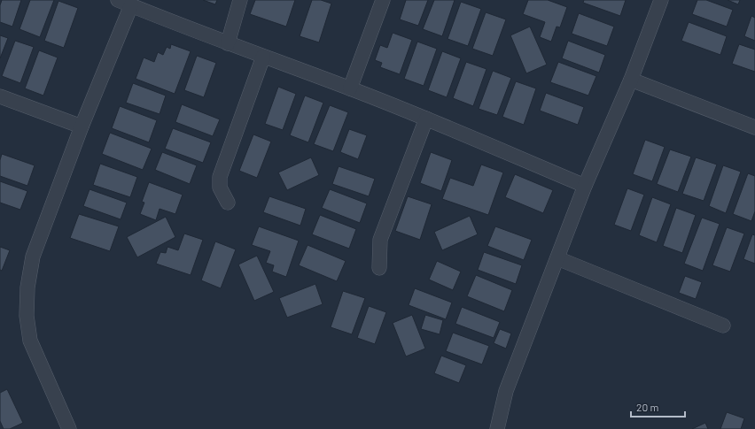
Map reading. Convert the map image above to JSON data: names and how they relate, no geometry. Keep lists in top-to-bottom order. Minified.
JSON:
{"scale_bar":"20 m"}
